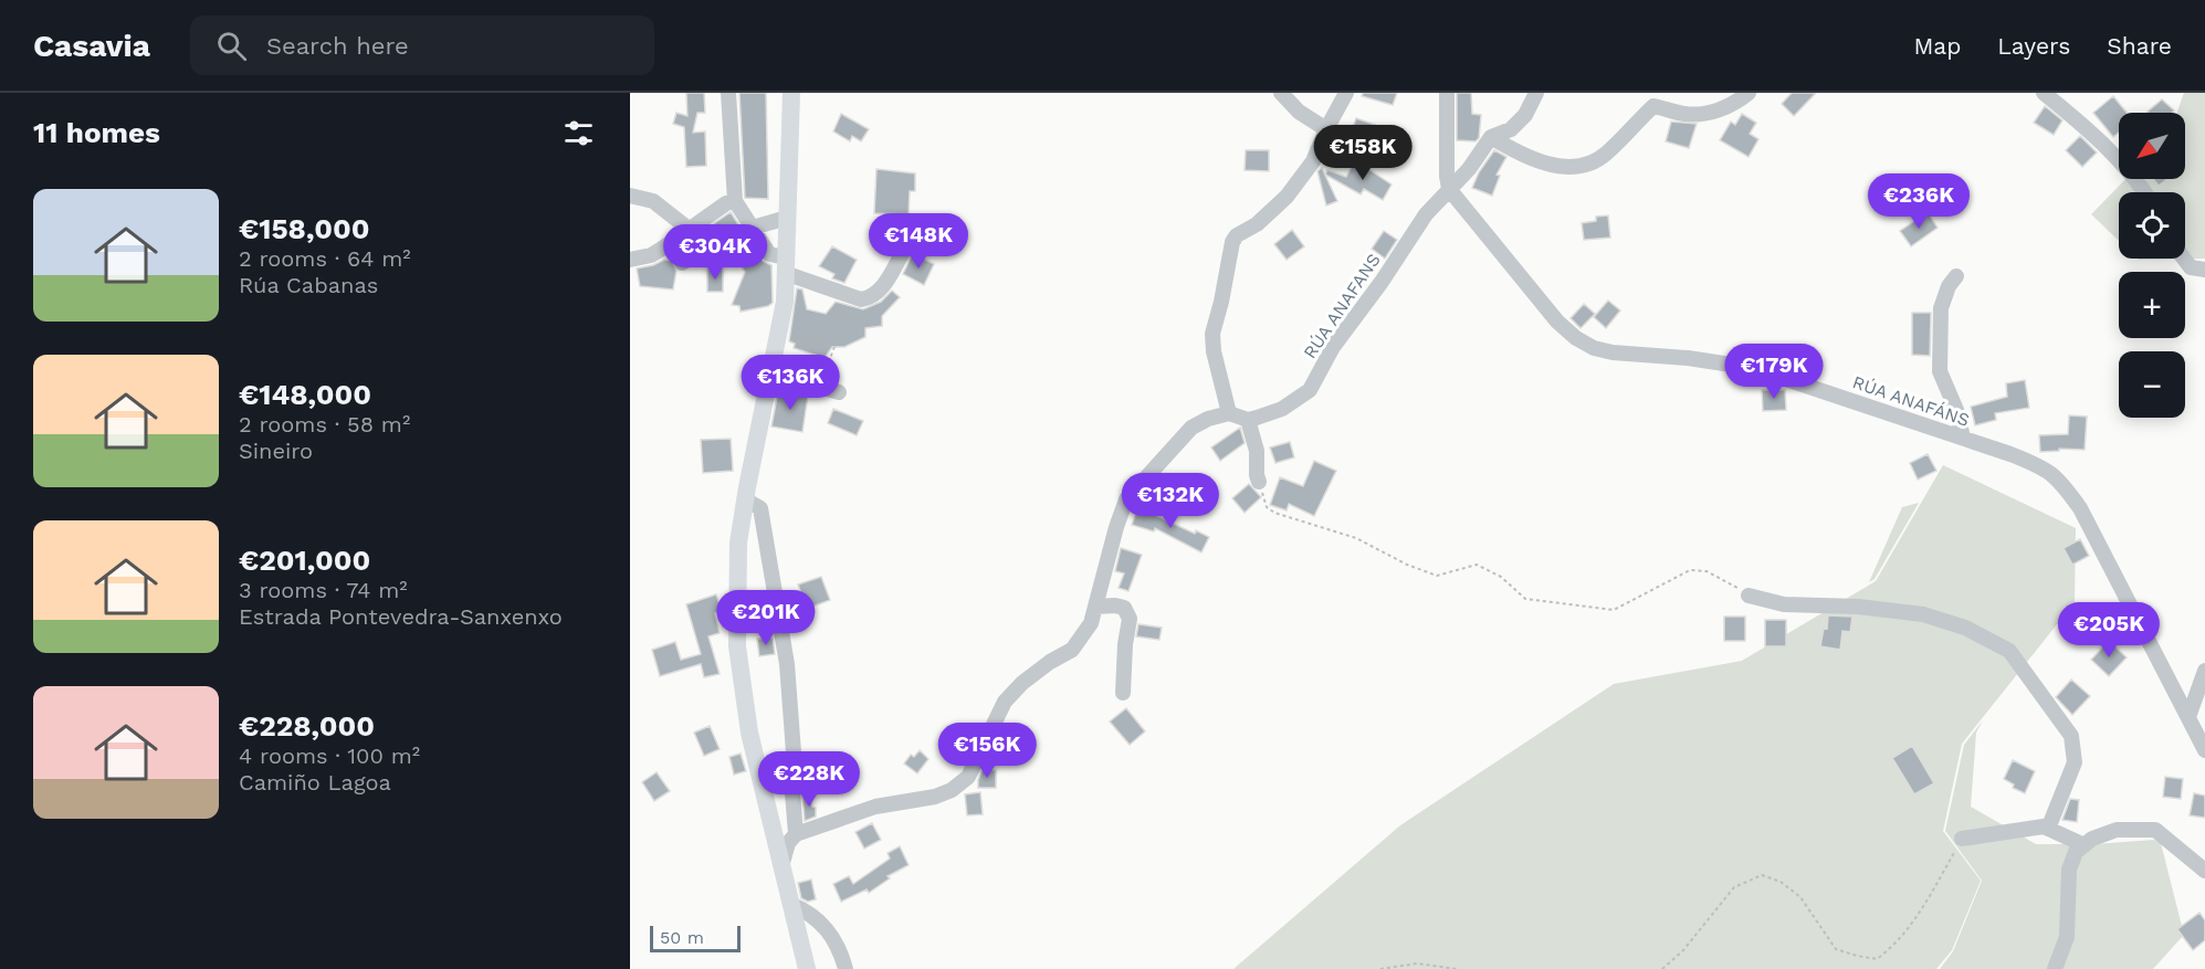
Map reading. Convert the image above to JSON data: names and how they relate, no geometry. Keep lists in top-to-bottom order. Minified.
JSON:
{"streets":{"street":["RÚA ANAFANS","RÚA ANAFÁNS"]},"crossings":[["RÚA ANAFANS","RÚA ANAFÁNS"]],"scale_bar":"50 m","north":"bottom left","page":{"header":"Casavia","search":"Search here","nav":["Map","Layers","Share"],"heading":"11 homes","map_buttons":["+","−"],"price":["€158K","€236K","€148K","€304K","€179K","€136K","€132K","€201K","€205K","€156K","€228K"],"list":[{"name":"€158,000","note":"2 rooms · 64 m² · Rúa Cabanas"},{"name":"€148,000","note":"2 rooms · 58 m² · Sineiro"},{"name":"€201,000","note":"3 rooms · 74 m² · Estrada Pontevedra-Sanxenxo"},{"name":"€228,000","note":"4 rooms · 100 m² · Camiño Lagoa"}],"scale":"50 m"}}
